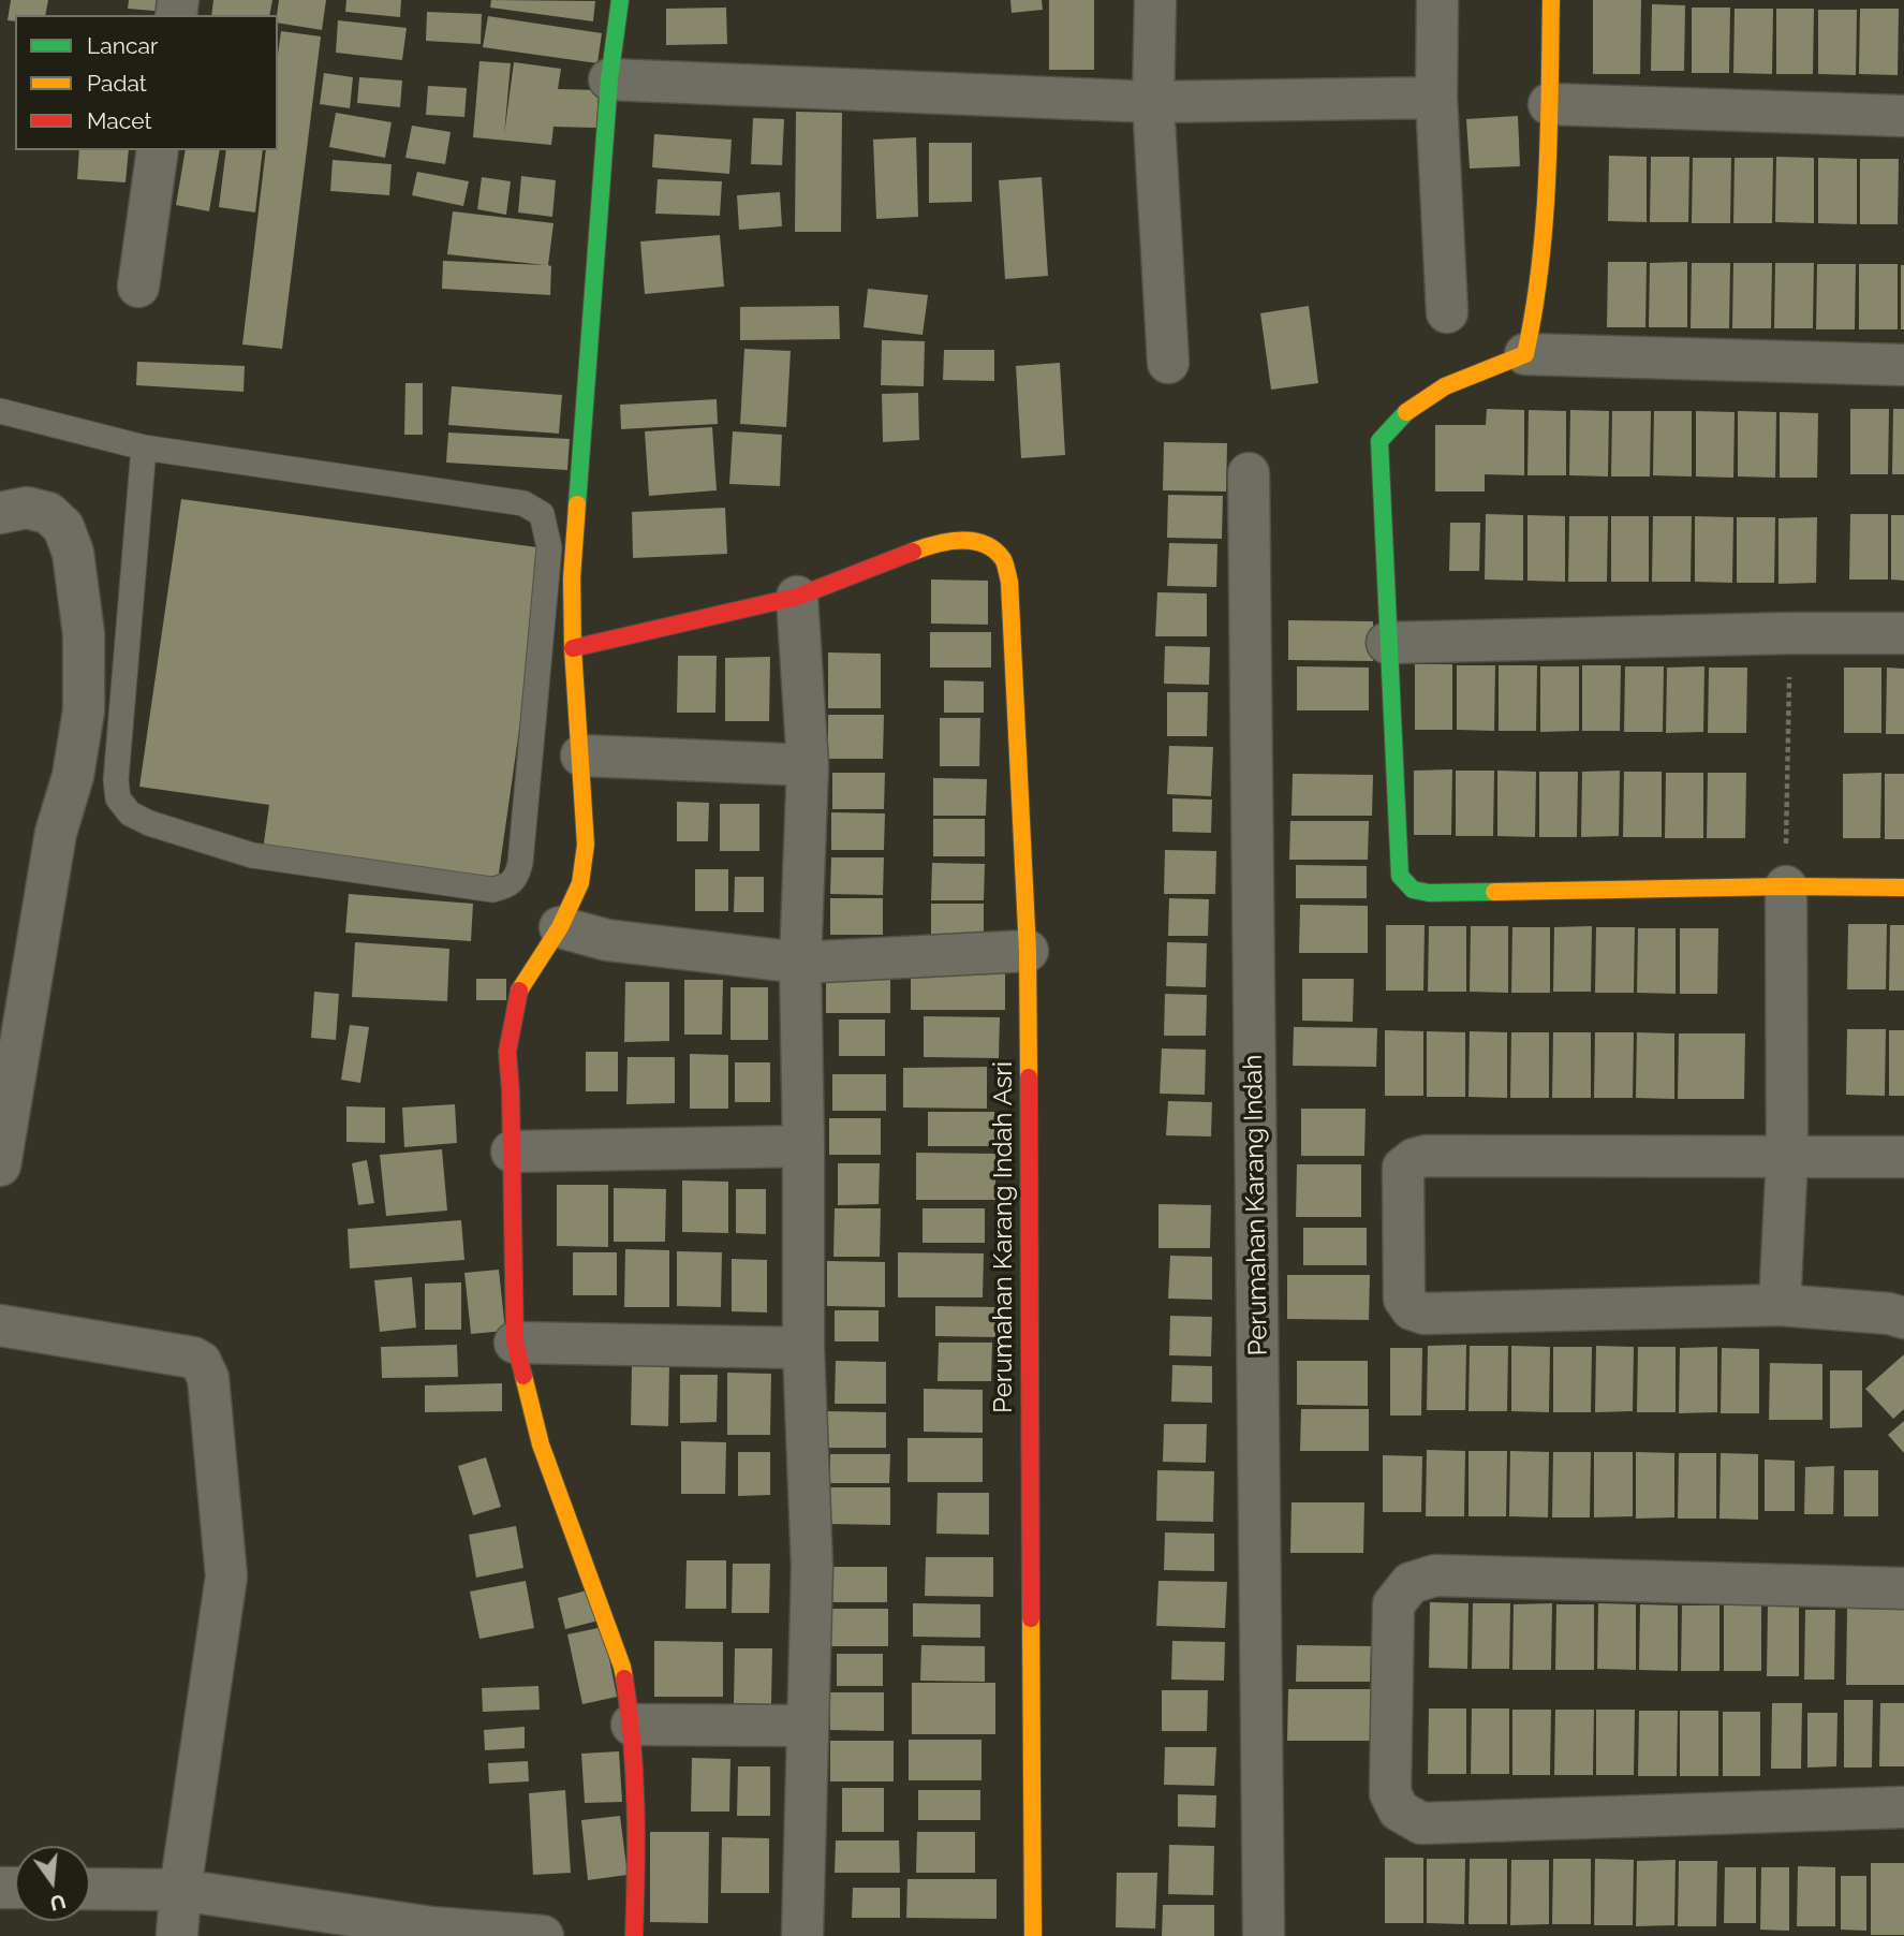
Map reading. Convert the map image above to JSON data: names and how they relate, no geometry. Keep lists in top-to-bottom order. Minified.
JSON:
{"streets":{"street":["Perumahan Karang Indah","Perumahan Karang Indah Asri"]},"legend":["Lancar","Padat","Macet"],"north":"bottom"}
